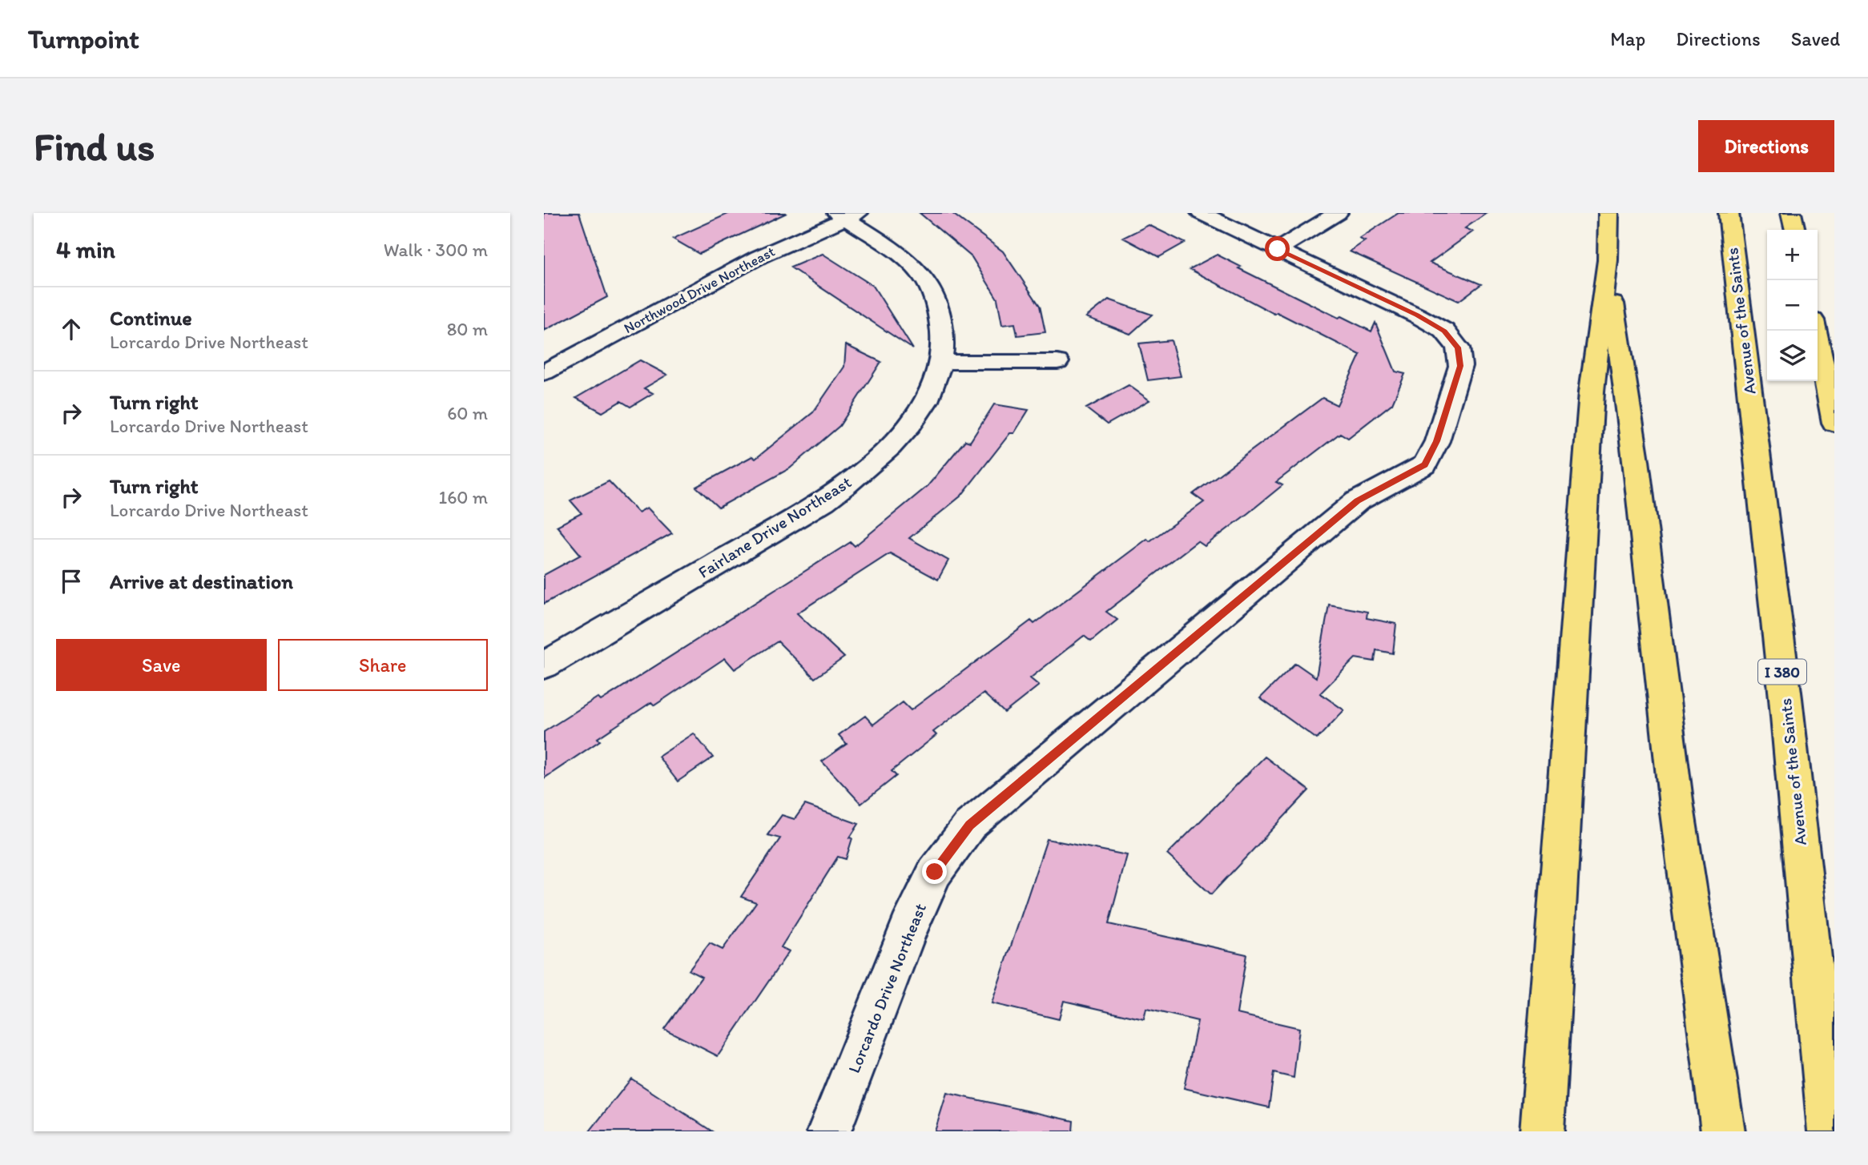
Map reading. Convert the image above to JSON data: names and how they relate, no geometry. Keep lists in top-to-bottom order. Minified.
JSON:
{"streets":{"highway":["Avenue of the Saints","I 380"],"street":["Northwood Drive Northeast","Fairlane Drive Northeast","Lorcardo Drive Northeast"]},"crossings":[["Northwood Drive Northeast","Fairlane Drive Northeast"]],"page":{"header":"Turnpoint","nav":["Map","Directions","Saved"],"buttons":["Directions",["Save","Share"]],"title":"Find us","heading":["4 min","Walk · 300 m"],"map_buttons":["+","−"],"list":[["Continue","Lorcardo Drive Northeast","80 m"],["Turn right","Lorcardo Drive Northeast","60 m"],["Turn right","Lorcardo Drive Northeast","160 m"],"Arrive at destination"]}}
